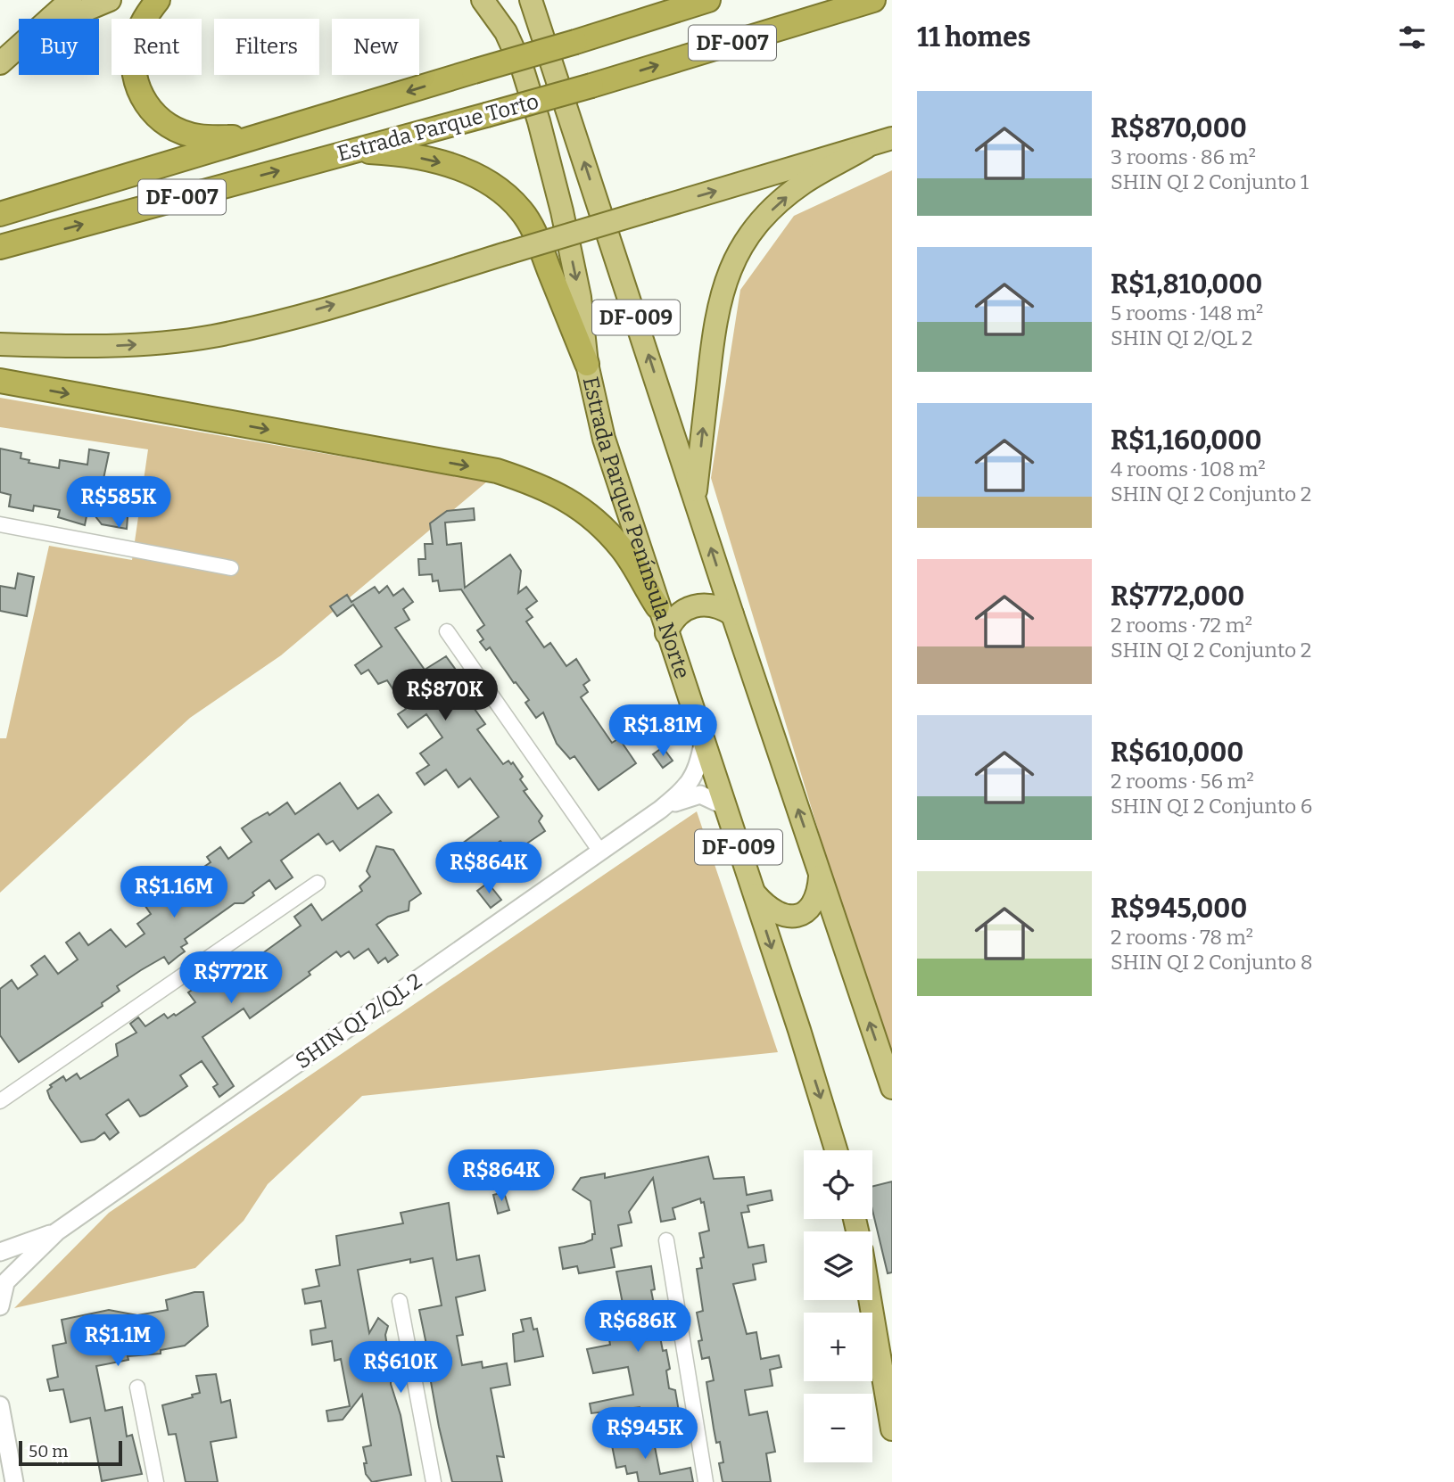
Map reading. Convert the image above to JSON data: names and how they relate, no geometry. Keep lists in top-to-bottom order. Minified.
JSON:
{"streets":{"highway":["DF-007","Estrada Parque Torto"],"main road":["DF-009","Estrada Parque Península Norte"],"street":["SHIN QI 2/QL 2"]},"crossings":[["Estrada Parque Península Norte","SHIN QI 2/QL 2"]],"scale_bar":"50 m","page":{"heading":"11 homes","chip":["Buy","Rent","Filters","New"],"list":[{"name":"R$870,000","note":"3 rooms · 86 m² · SHIN QI 2 Conjunto 1"},{"name":"R$1,810,000","note":"5 rooms · 148 m² · SHIN QI 2/QL 2"},{"name":"R$1,160,000","note":"4 rooms · 108 m² · SHIN QI 2 Conjunto 2"},{"name":"R$772,000","note":"2 rooms · 72 m² · SHIN QI 2 Conjunto 2"},{"name":"R$610,000","note":"2 rooms · 56 m² · SHIN QI 2 Conjunto 6"},{"name":"R$945,000","note":"2 rooms · 78 m² · SHIN QI 2 Conjunto 8"}],"price":["R$585K","R$870K","R$1.81M","R$864K","R$1.16M","R$772K","R$864K","R$686K","R$1.1M","R$610K","R$945K"],"map_buttons":["+","−"],"scale":"50 m"}}
